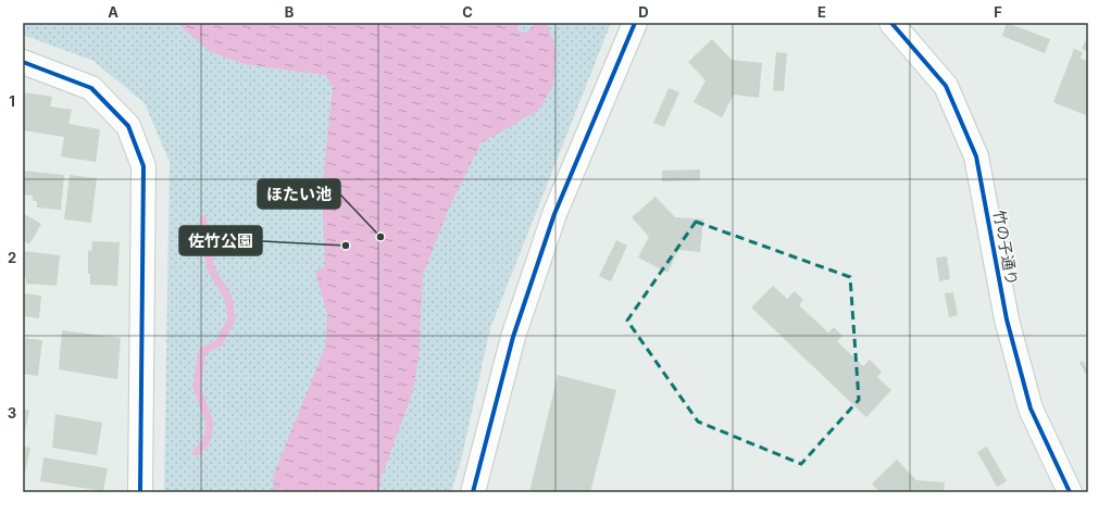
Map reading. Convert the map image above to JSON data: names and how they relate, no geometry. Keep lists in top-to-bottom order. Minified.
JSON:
{"streets":{"street":["竹の子通り"]},"places":["ほたい池","佐竹公園"],"grid":{"columns":["A","B","C","D","E","F"],"rows":["1","2","3"]}}
